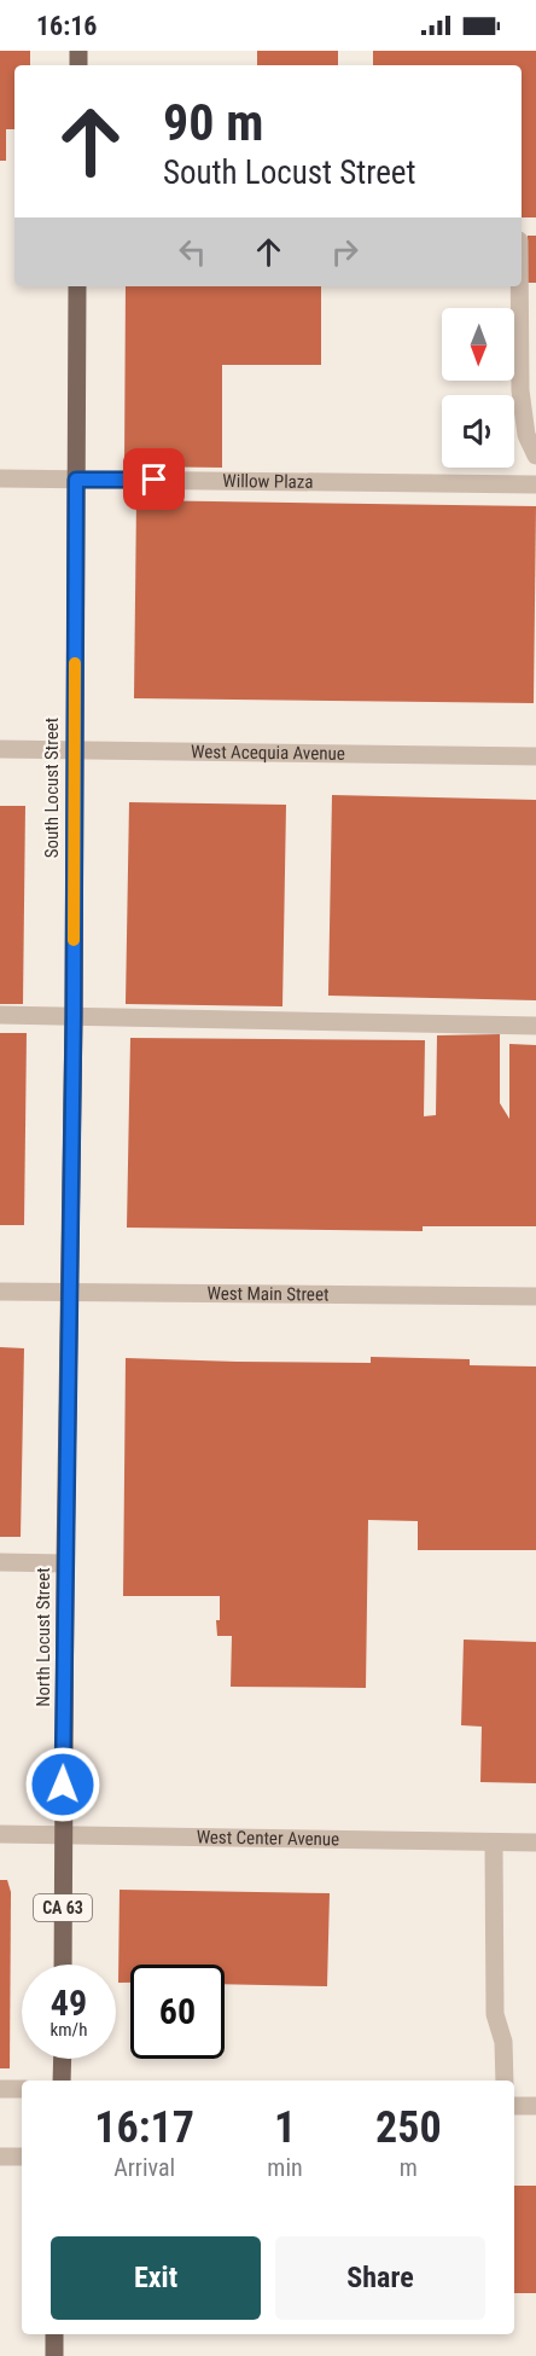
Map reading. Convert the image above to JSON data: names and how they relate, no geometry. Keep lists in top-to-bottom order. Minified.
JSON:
{"streets":{"main road":["South Locust Street","North Locust Street","CA 63"],"street":["Willow Plaza","West Acequia Avenue","West Main Street","West Center Avenue"]},"crossings":[["Willow Plaza","South Locust Street"],["West Acequia Avenue","South Locust Street"],["South Locust Street","West Main Street"],["South Locust Street","North Locust Street"],["West Main Street","North Locust Street"],["North Locust Street","West Center Avenue"]],"north":"bottom","page":{"status":"16:16","turn":["90 m","South Locust Street"],"speed":"49 km/h","limit":"60","eta":["16:17","Arrival","1","min","250","m"],"buttons":["Exit","Share"]}}
